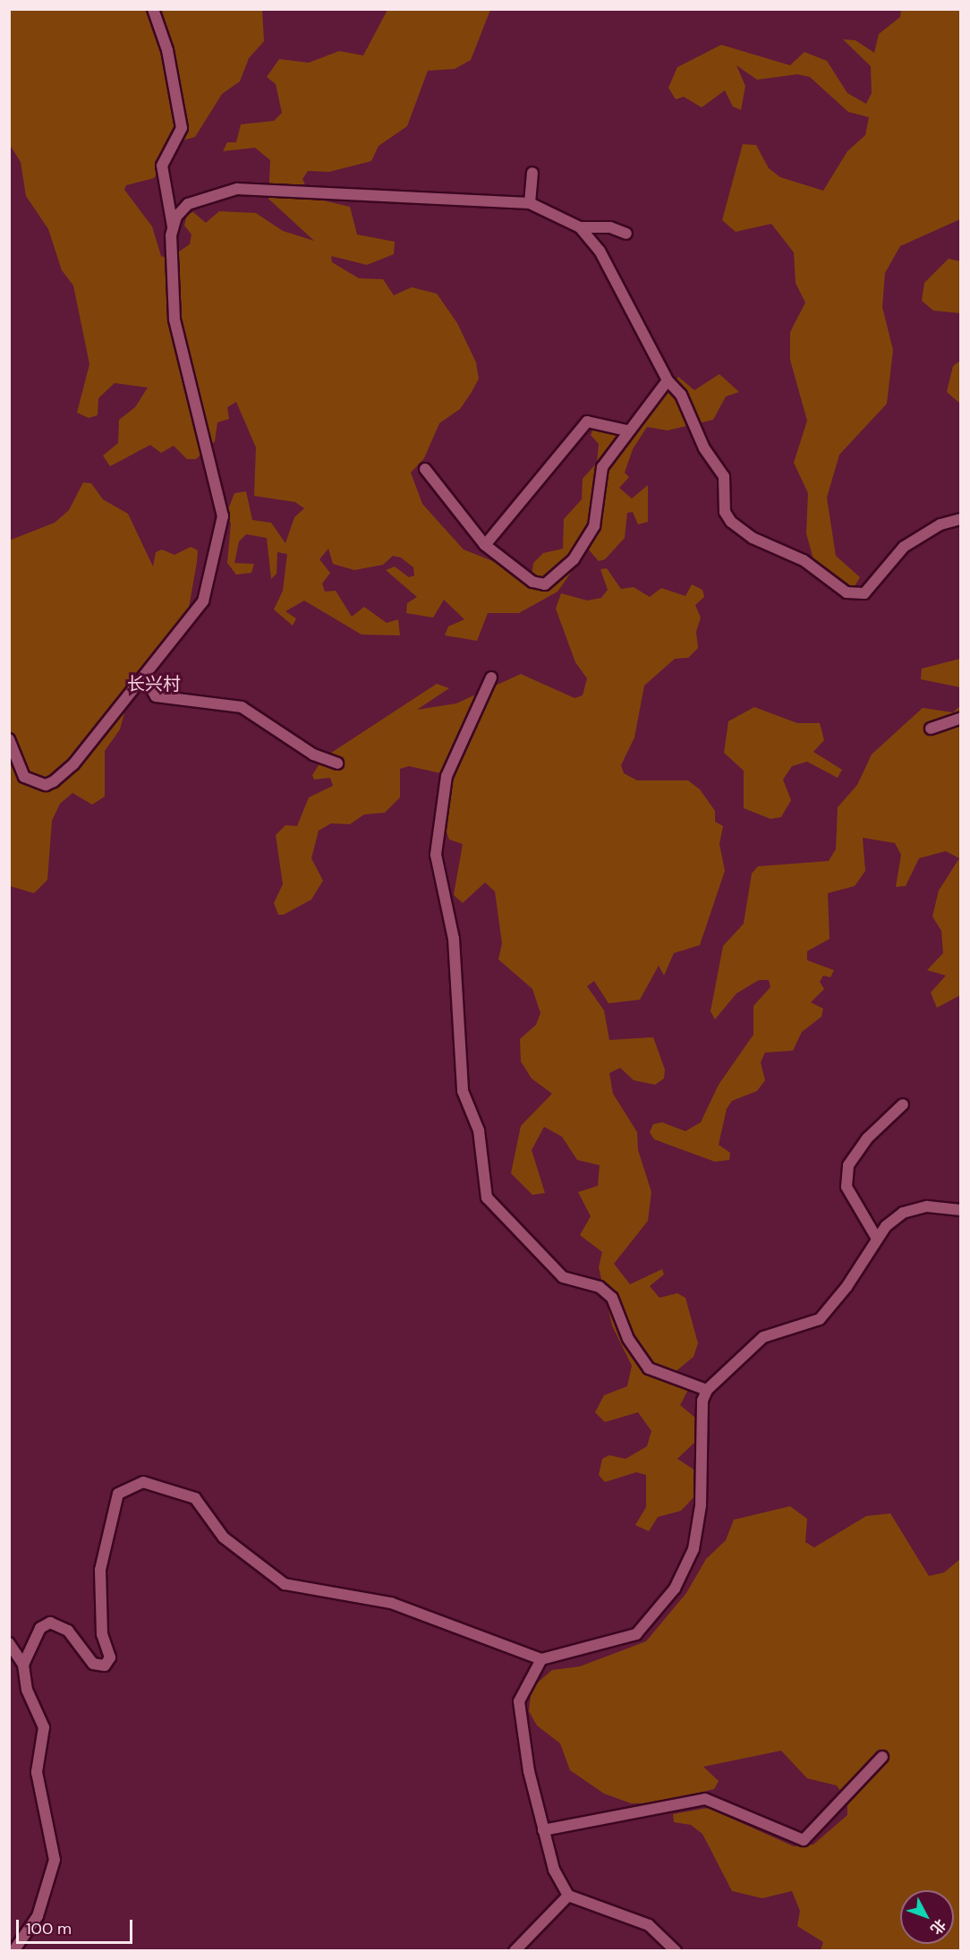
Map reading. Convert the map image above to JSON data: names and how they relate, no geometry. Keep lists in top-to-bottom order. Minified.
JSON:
{"districts":["长兴村"],"scale_bar":"100 m","north":"bottom right"}
